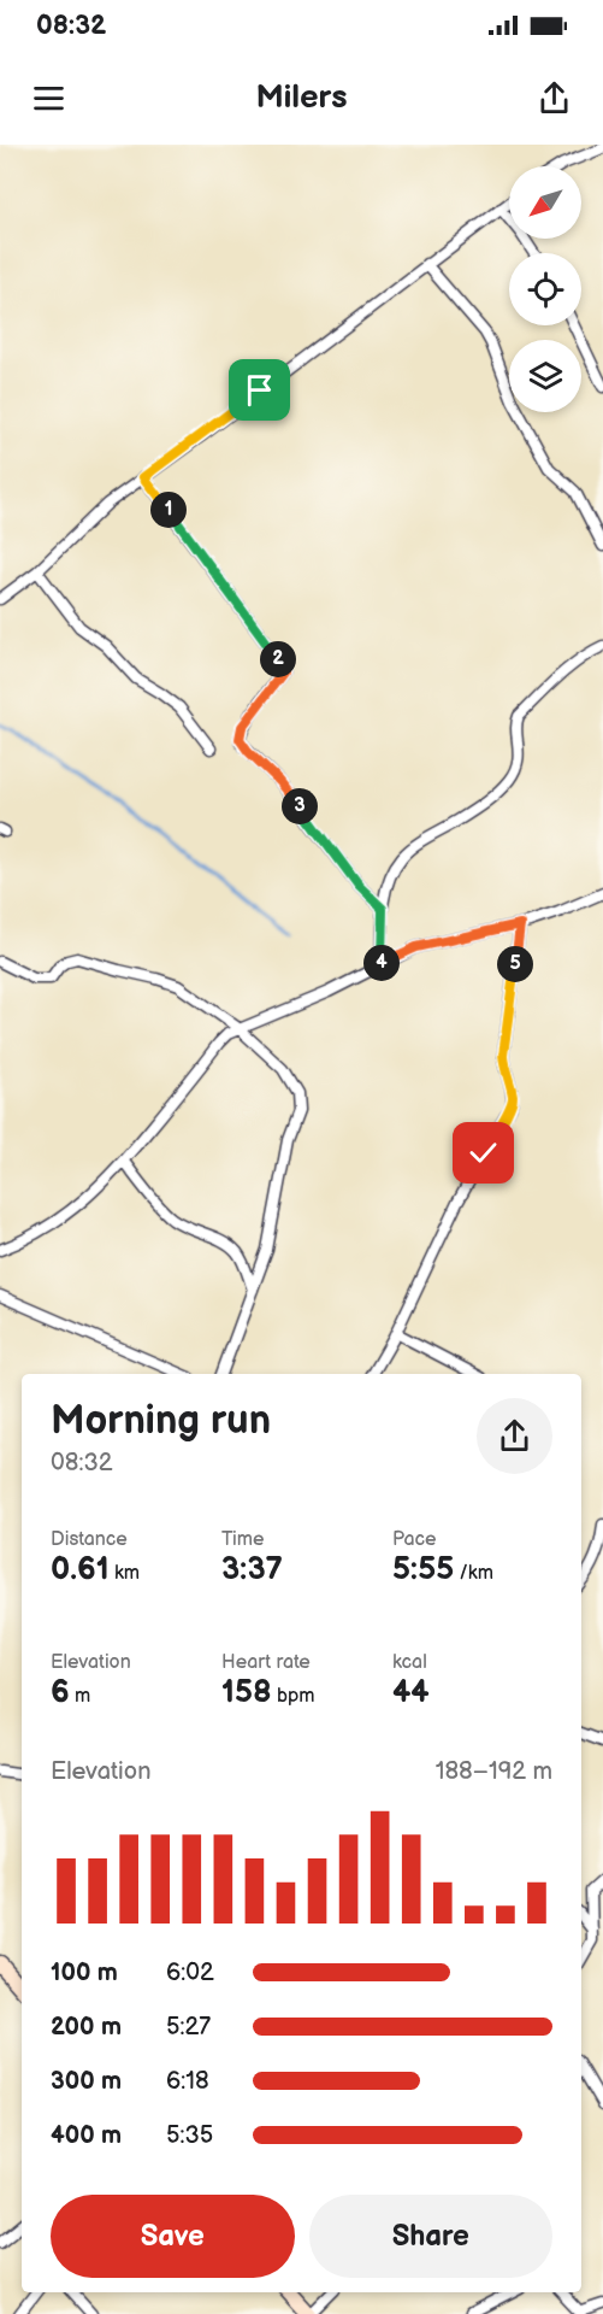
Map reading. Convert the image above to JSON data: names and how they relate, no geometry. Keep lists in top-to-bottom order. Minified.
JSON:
{"north":"bottom left","page":{"status":"08:32","header":"Milers","pins":["1","2","3","4","5"],"heading":["Morning run","08:32"],"stats":[["Distance","0.61 km"],["Time","3:37"],["Pace","5:55 /km"],["Elevation","6 m"],["Heart rate","158 bpm"],["kcal","44"]],"chart":["Elevation","188–192 m"],"list":[{"name":"100 m","note":"6:02"},{"name":"200 m","note":"5:27"},{"name":"300 m","note":"6:18"},{"name":"400 m","note":"5:35"}],"buttons":["Save","Share"]}}
